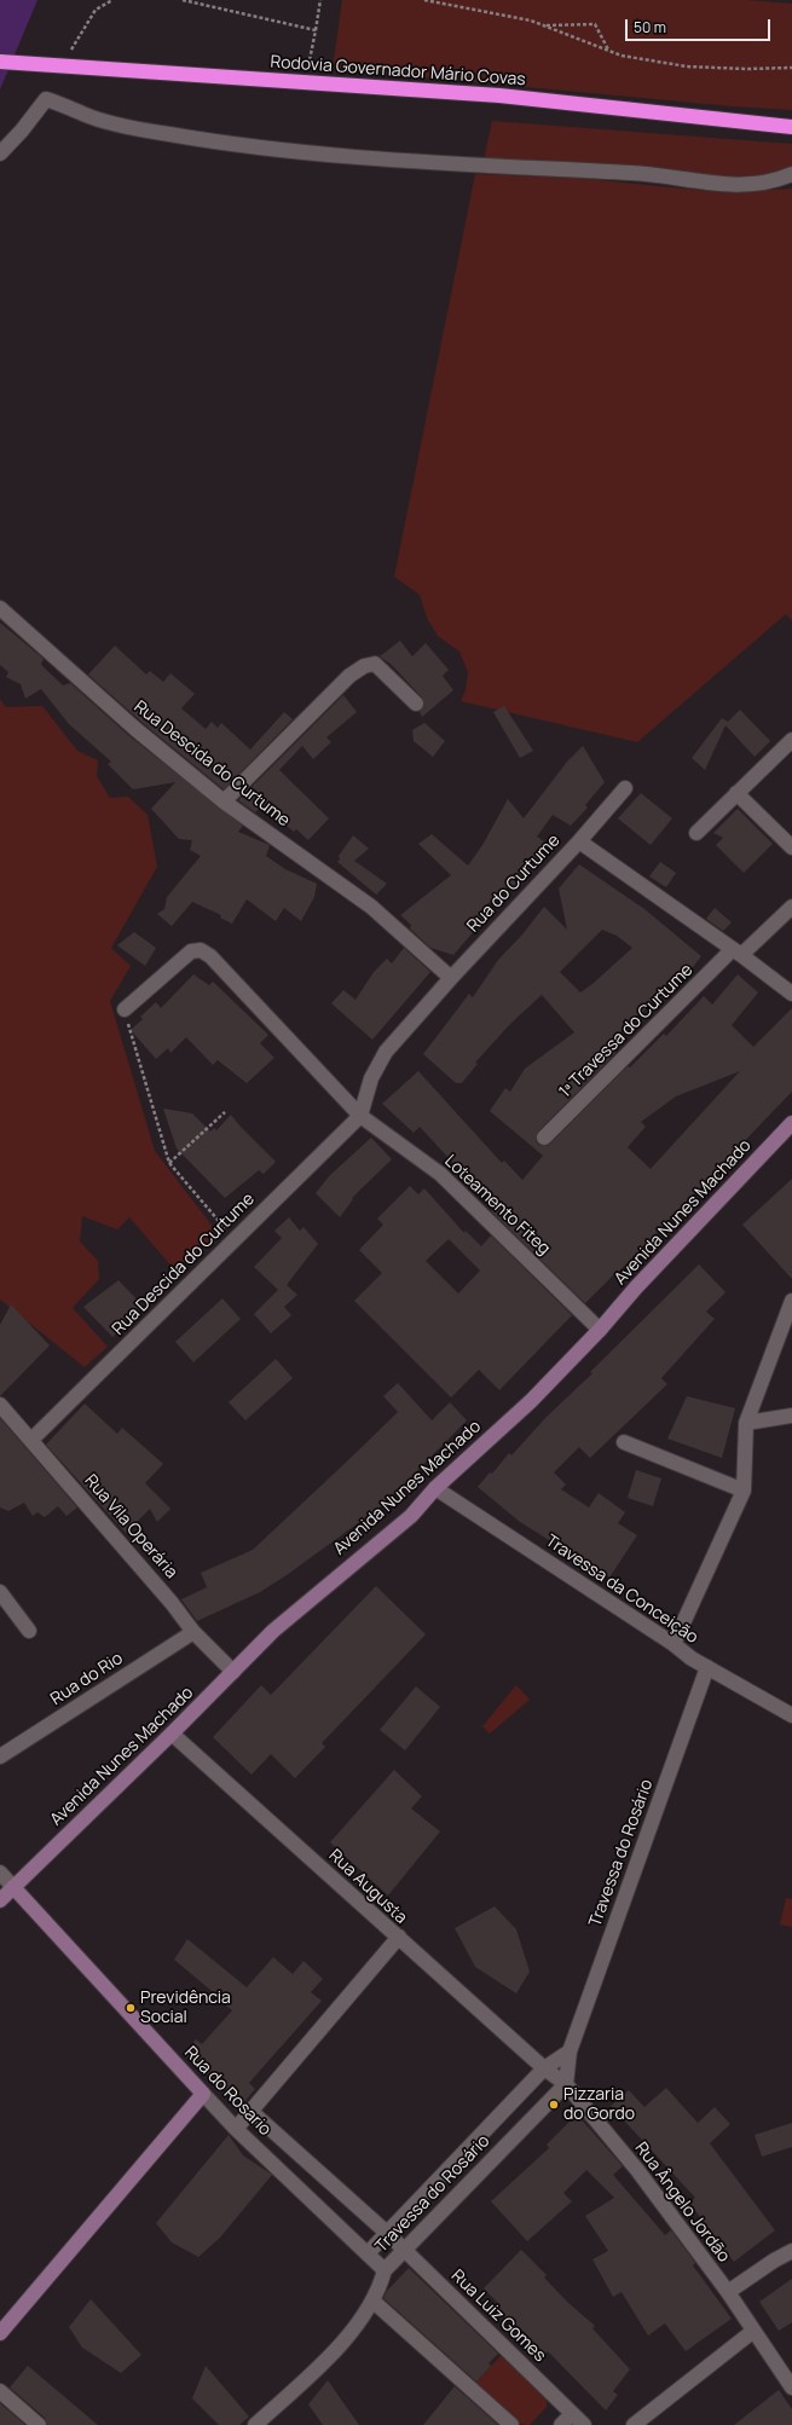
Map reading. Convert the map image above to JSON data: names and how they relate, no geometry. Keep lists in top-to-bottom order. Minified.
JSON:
{"streets":{"highway":["Rodovia Governador Mário Covas"],"street":["Rua Descida do Curtume","Rua do Curtume","1ª Travessa do Curtume","Loteamento Fiteg","Avenida Nunes Machado","Rua Vila Operária","Travessa da Conceição","Rua do Rio","Travessa do Rosário","Rua Augusta","Rua do Rosario","Rua Ângelo Jordão","Rua Luiz Gomes"]},"crossings":[["Rua Descida do Curtume","Rua do Curtume"],["Rua Descida do Curtume","Loteamento Fiteg"],["Rua Descida do Curtume","Rua Vila Operária"],["Rua do Curtume","1ª Travessa do Curtume"],["Rua do Curtume","Loteamento Fiteg"],["Loteamento Fiteg","Avenida Nunes Machado"],["Avenida Nunes Machado","Rua Vila Operária"],["Avenida Nunes Machado","Travessa da Conceição"],["Avenida Nunes Machado","Rua Augusta"],["Avenida Nunes Machado","Rua do Rosario"],["Rua Vila Operária","Rua do Rio"],["Travessa da Conceição","Travessa do Rosário"],["Travessa do Rosário","Rua do Rosario"],["Travessa do Rosário","Rua Ângelo Jordão"],["Travessa do Rosário","Rua Luiz Gomes"],["Rua Augusta","Rua do Rosario"],["Rua Augusta","Rua Ângelo Jordão"],["Rua do Rosario","Rua Luiz Gomes"]],"places":["Previdência Social","Pizzaria do Gordo"],"scale_bar":"50 m"}
